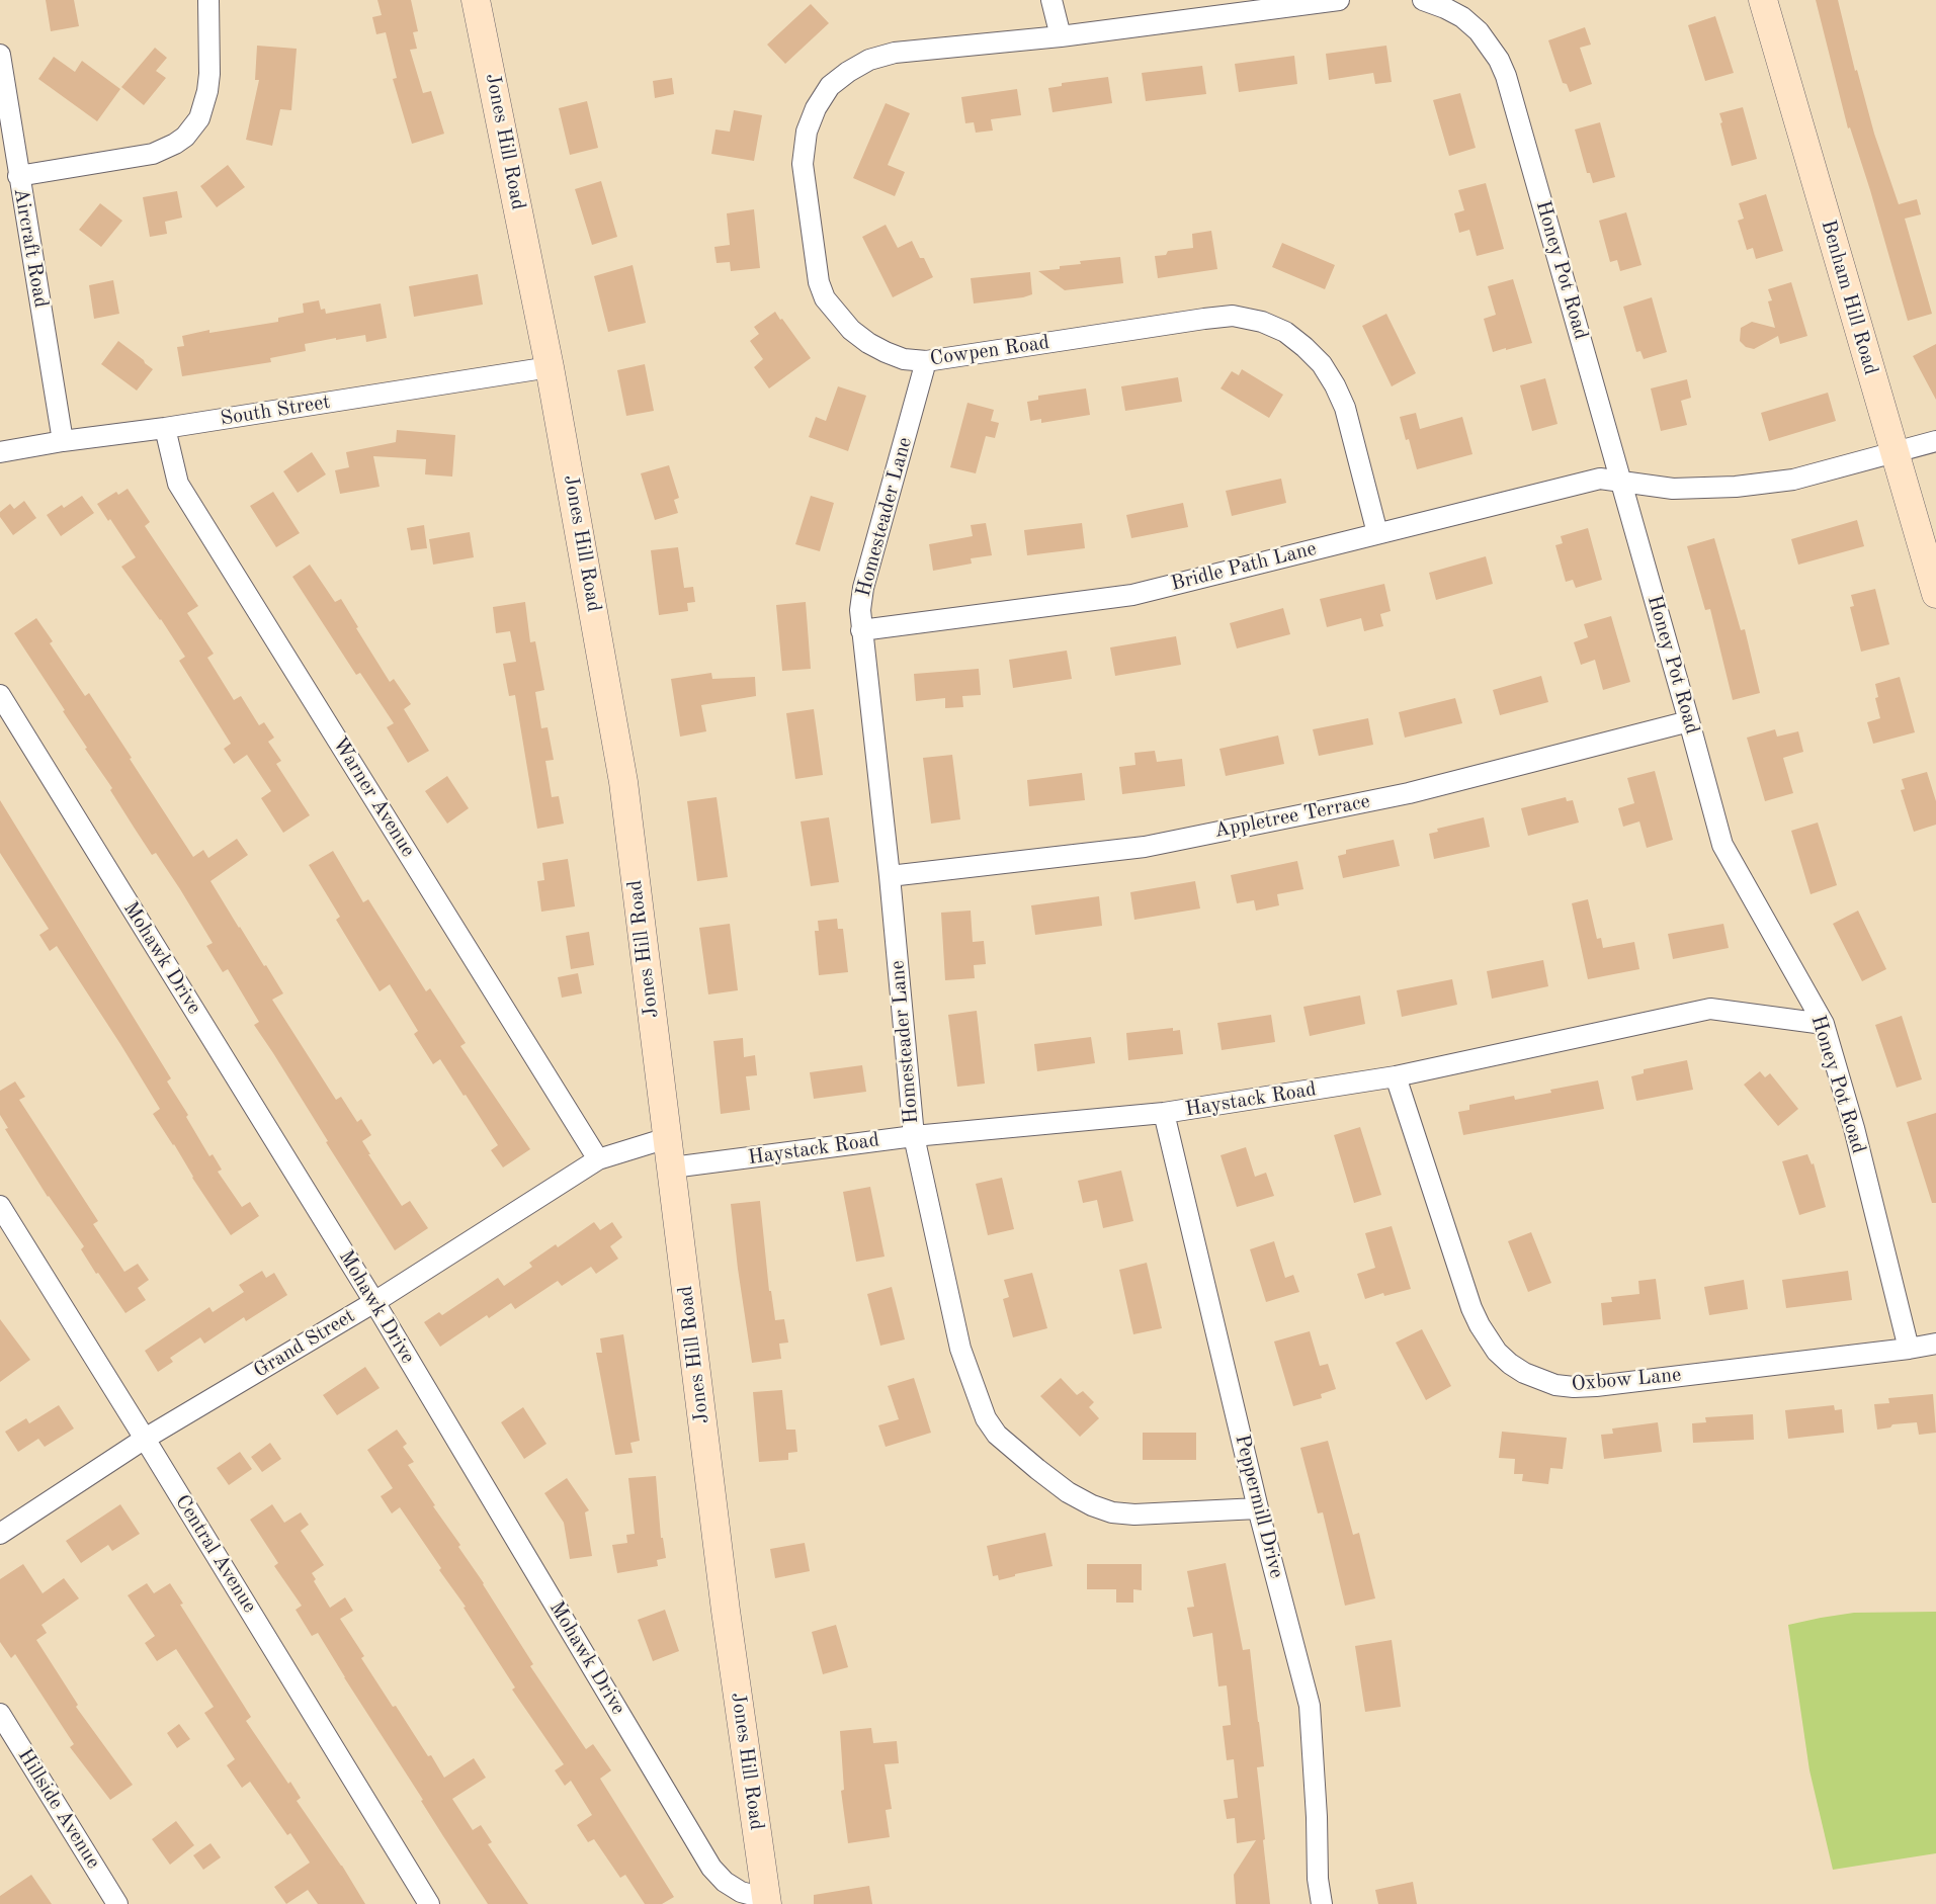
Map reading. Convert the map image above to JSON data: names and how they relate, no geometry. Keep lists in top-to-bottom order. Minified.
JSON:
{"streets":{"main road":["Jones Hill Road","Benham Hill Road"],"street":["Aircraft Road","Honey Pot Road","Cowpen Road","South Street","Homesteader Lane","Bridle Path Lane","Warner Avenue","Appletree Terrace","Mohawk Drive","Haystack Road","Grand Street","Oxbow Lane","Peppermill Drive","Central Avenue","Hillside Avenue"]},"crossings":[["Jones Hill Road","South Street"],["Jones Hill Road","Mohawk Drive"],["Jones Hill Road","Haystack Road"],["Jones Hill Road","Grand Street"],["Aircraft Road","South Street"],["Honey Pot Road","Bridle Path Lane"],["Honey Pot Road","Appletree Terrace"],["Honey Pot Road","Haystack Road"],["Honey Pot Road","Oxbow Lane"],["Benham Hill Road","Bridle Path Lane"],["Cowpen Road","Homesteader Lane"],["Cowpen Road","Bridle Path Lane"],["South Street","Warner Avenue"],["Homesteader Lane","Bridle Path Lane"],["Homesteader Lane","Appletree Terrace"],["Homesteader Lane","Haystack Road"],["Homesteader Lane","Peppermill Drive"],["Warner Avenue","Grand Street"],["Mohawk Drive","Grand Street"],["Haystack Road","Oxbow Lane"],["Haystack Road","Peppermill Drive"],["Grand Street","Central Avenue"]]}
